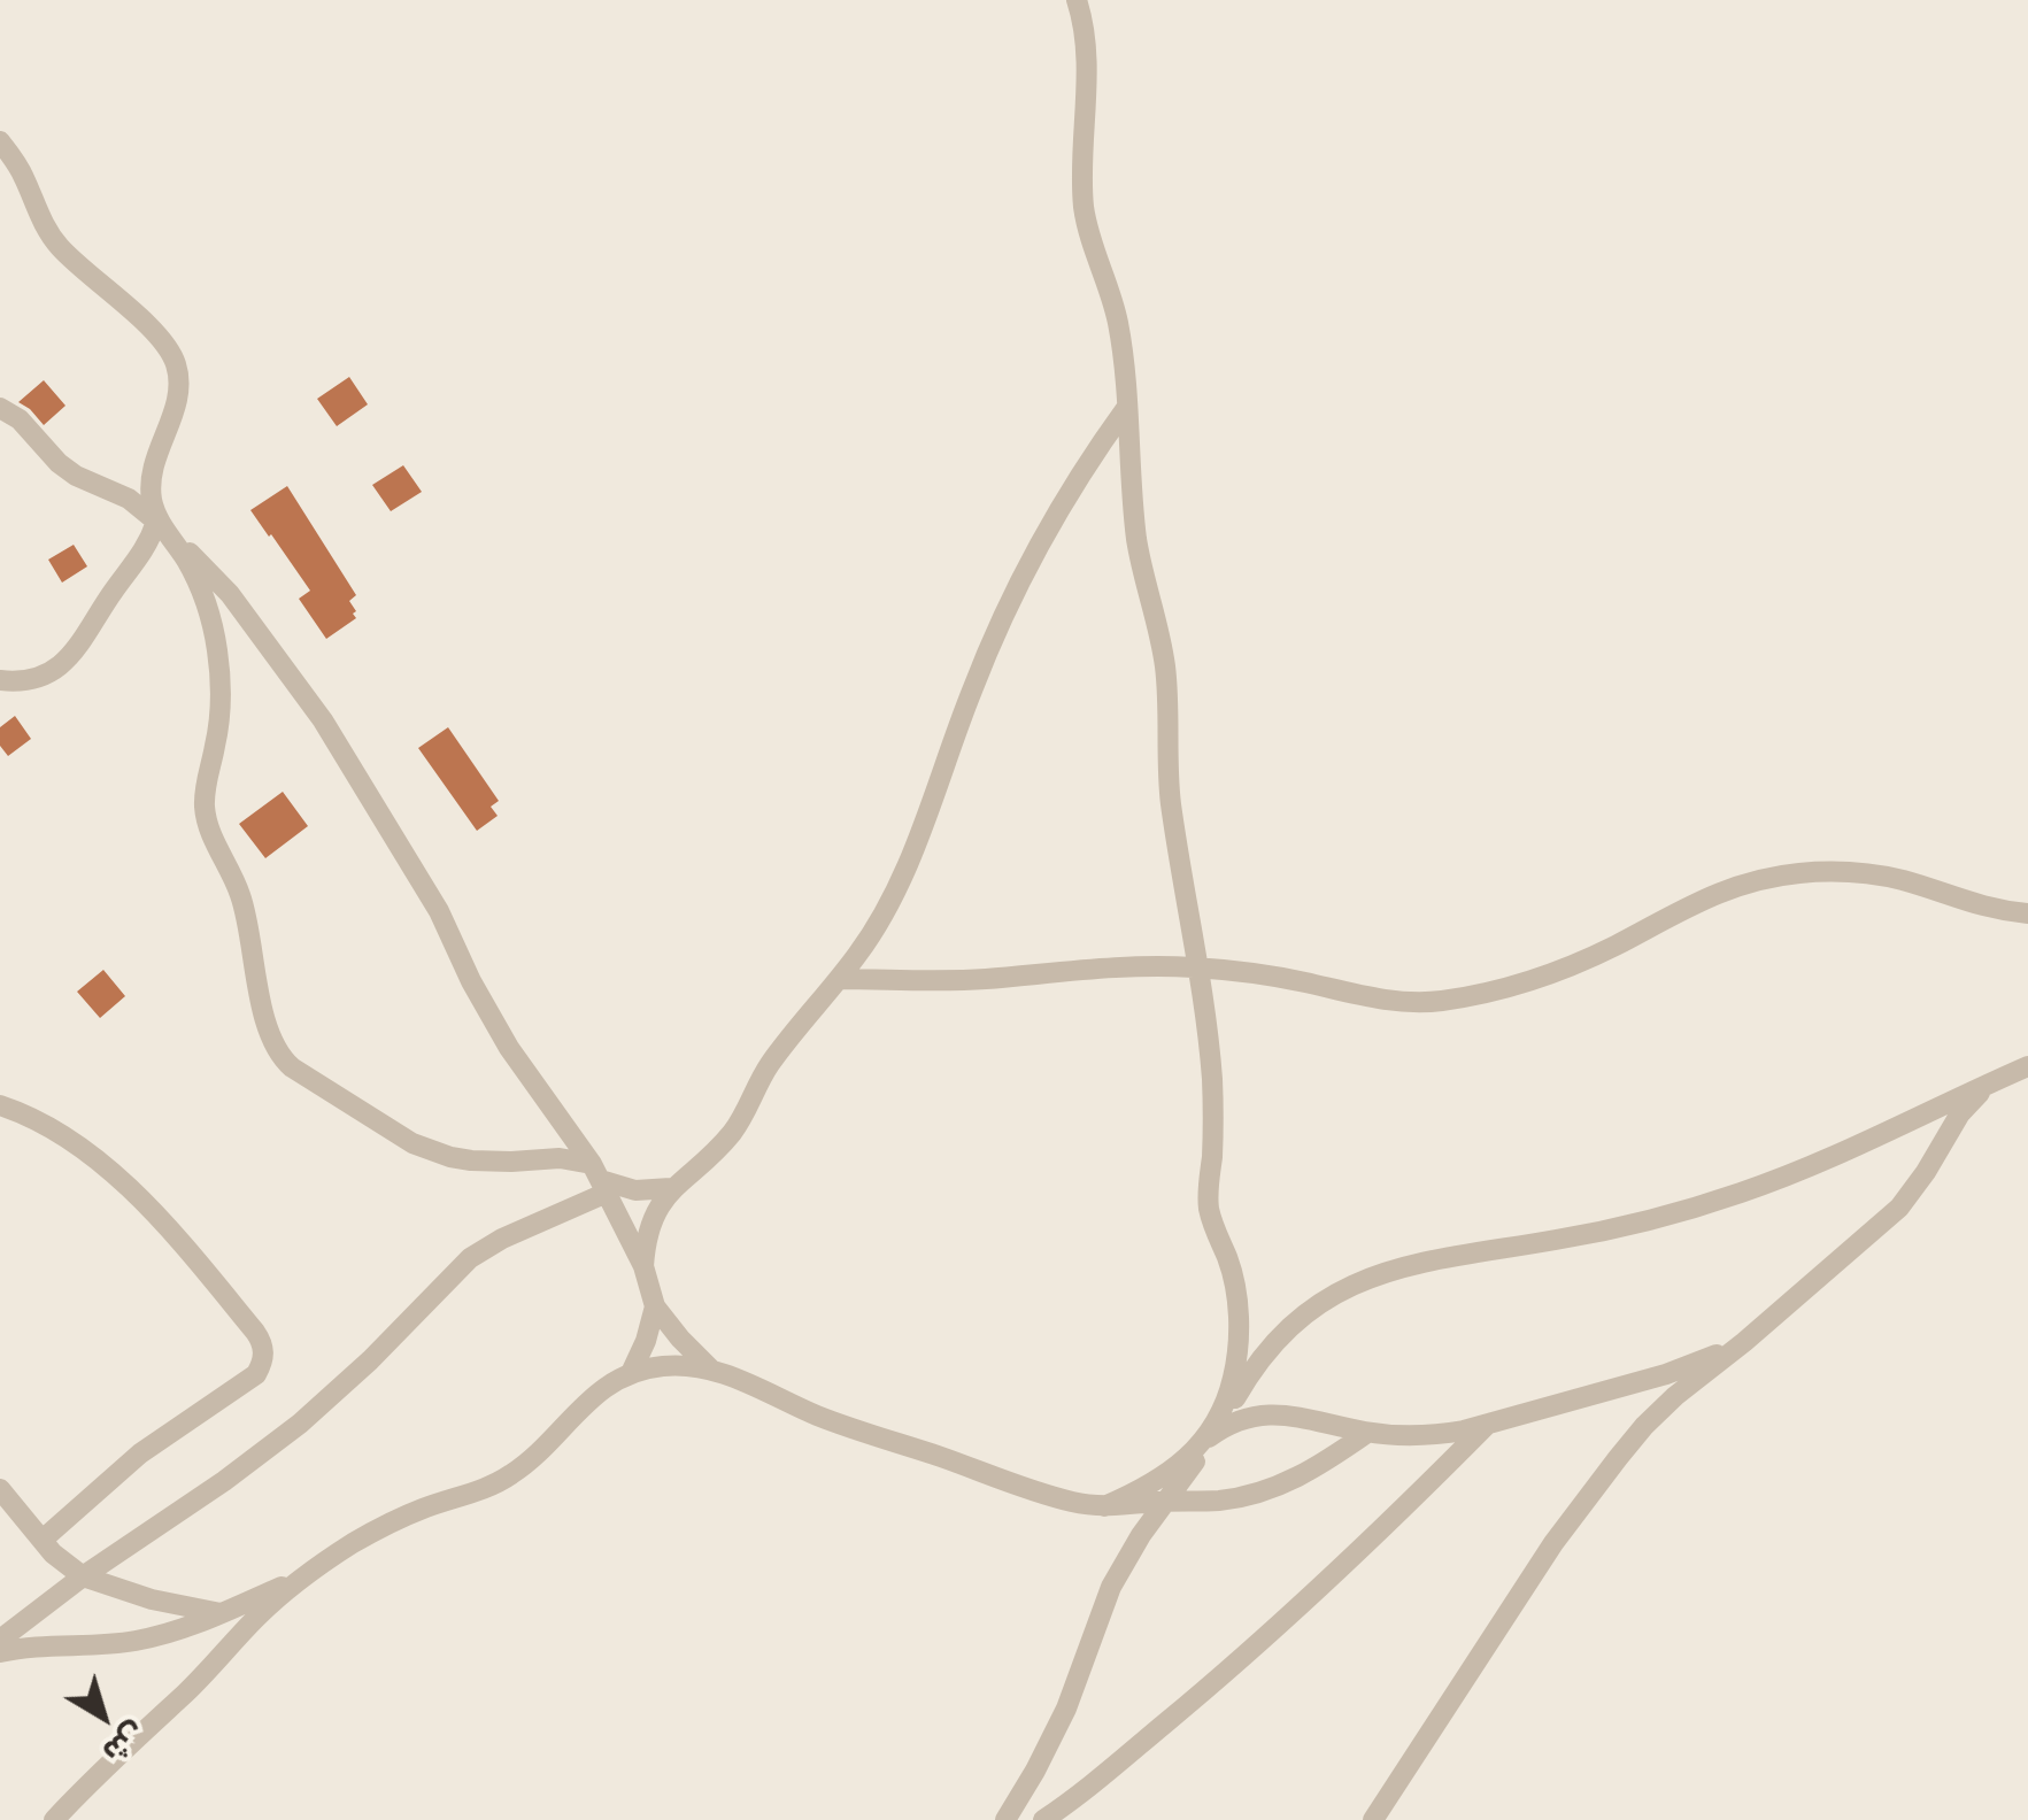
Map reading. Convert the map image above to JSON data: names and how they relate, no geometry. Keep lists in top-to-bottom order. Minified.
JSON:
{"north":"bottom right"}
